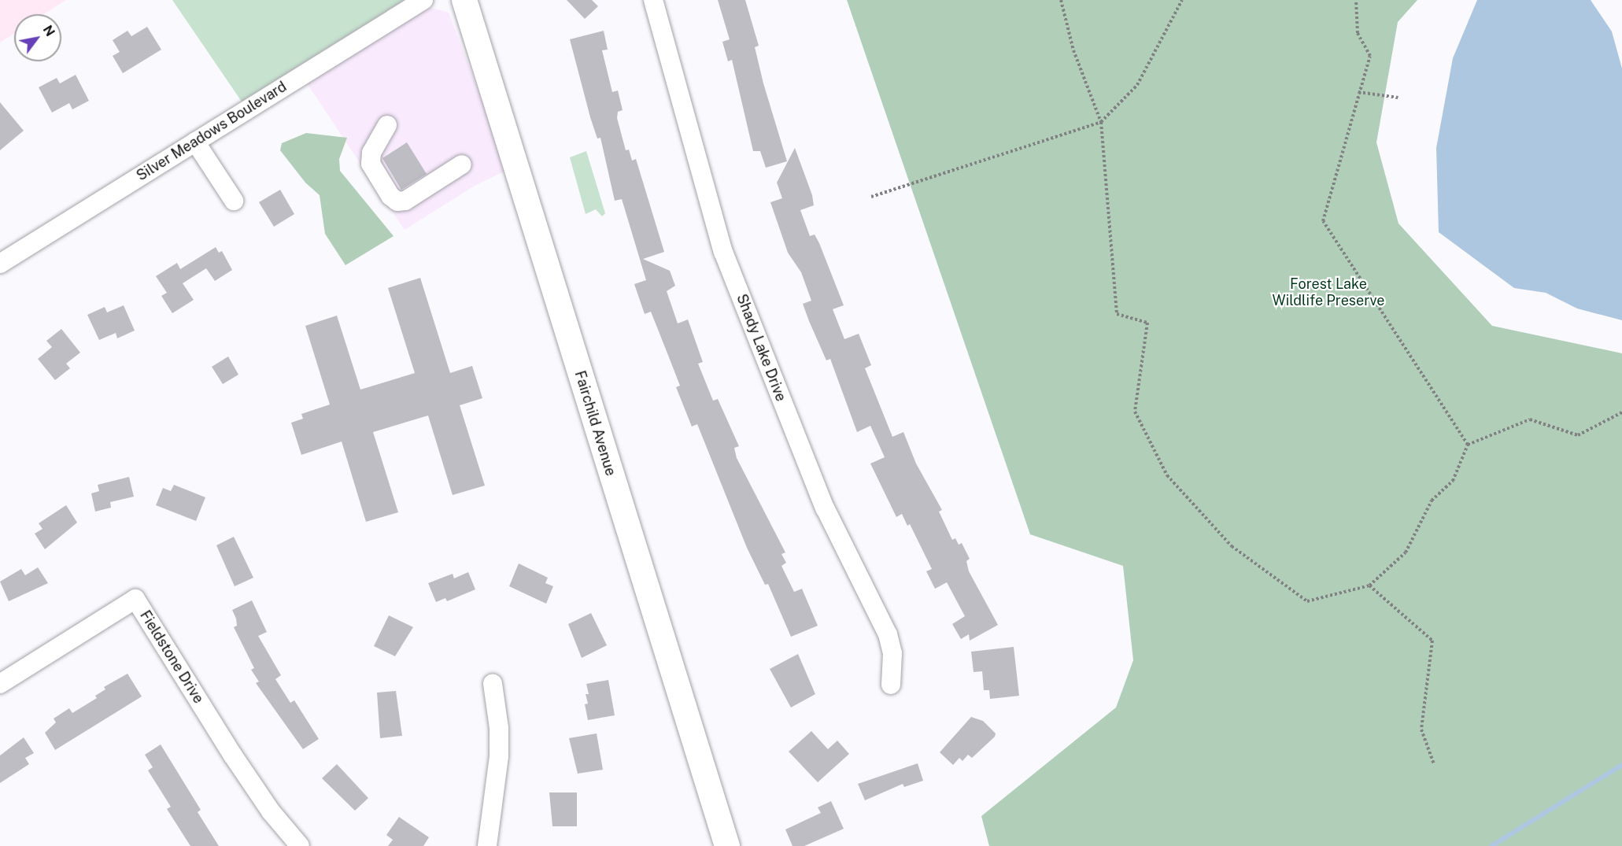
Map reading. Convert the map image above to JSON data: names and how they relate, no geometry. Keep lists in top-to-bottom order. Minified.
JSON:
{"streets":{"main road":["Fairchild Avenue"],"street":["Silver Meadows Boulevard","Shady Lake Drive","Fieldstone Drive"]},"parks":["Forest Lake Wildlife Preserve"],"north":"top right"}
